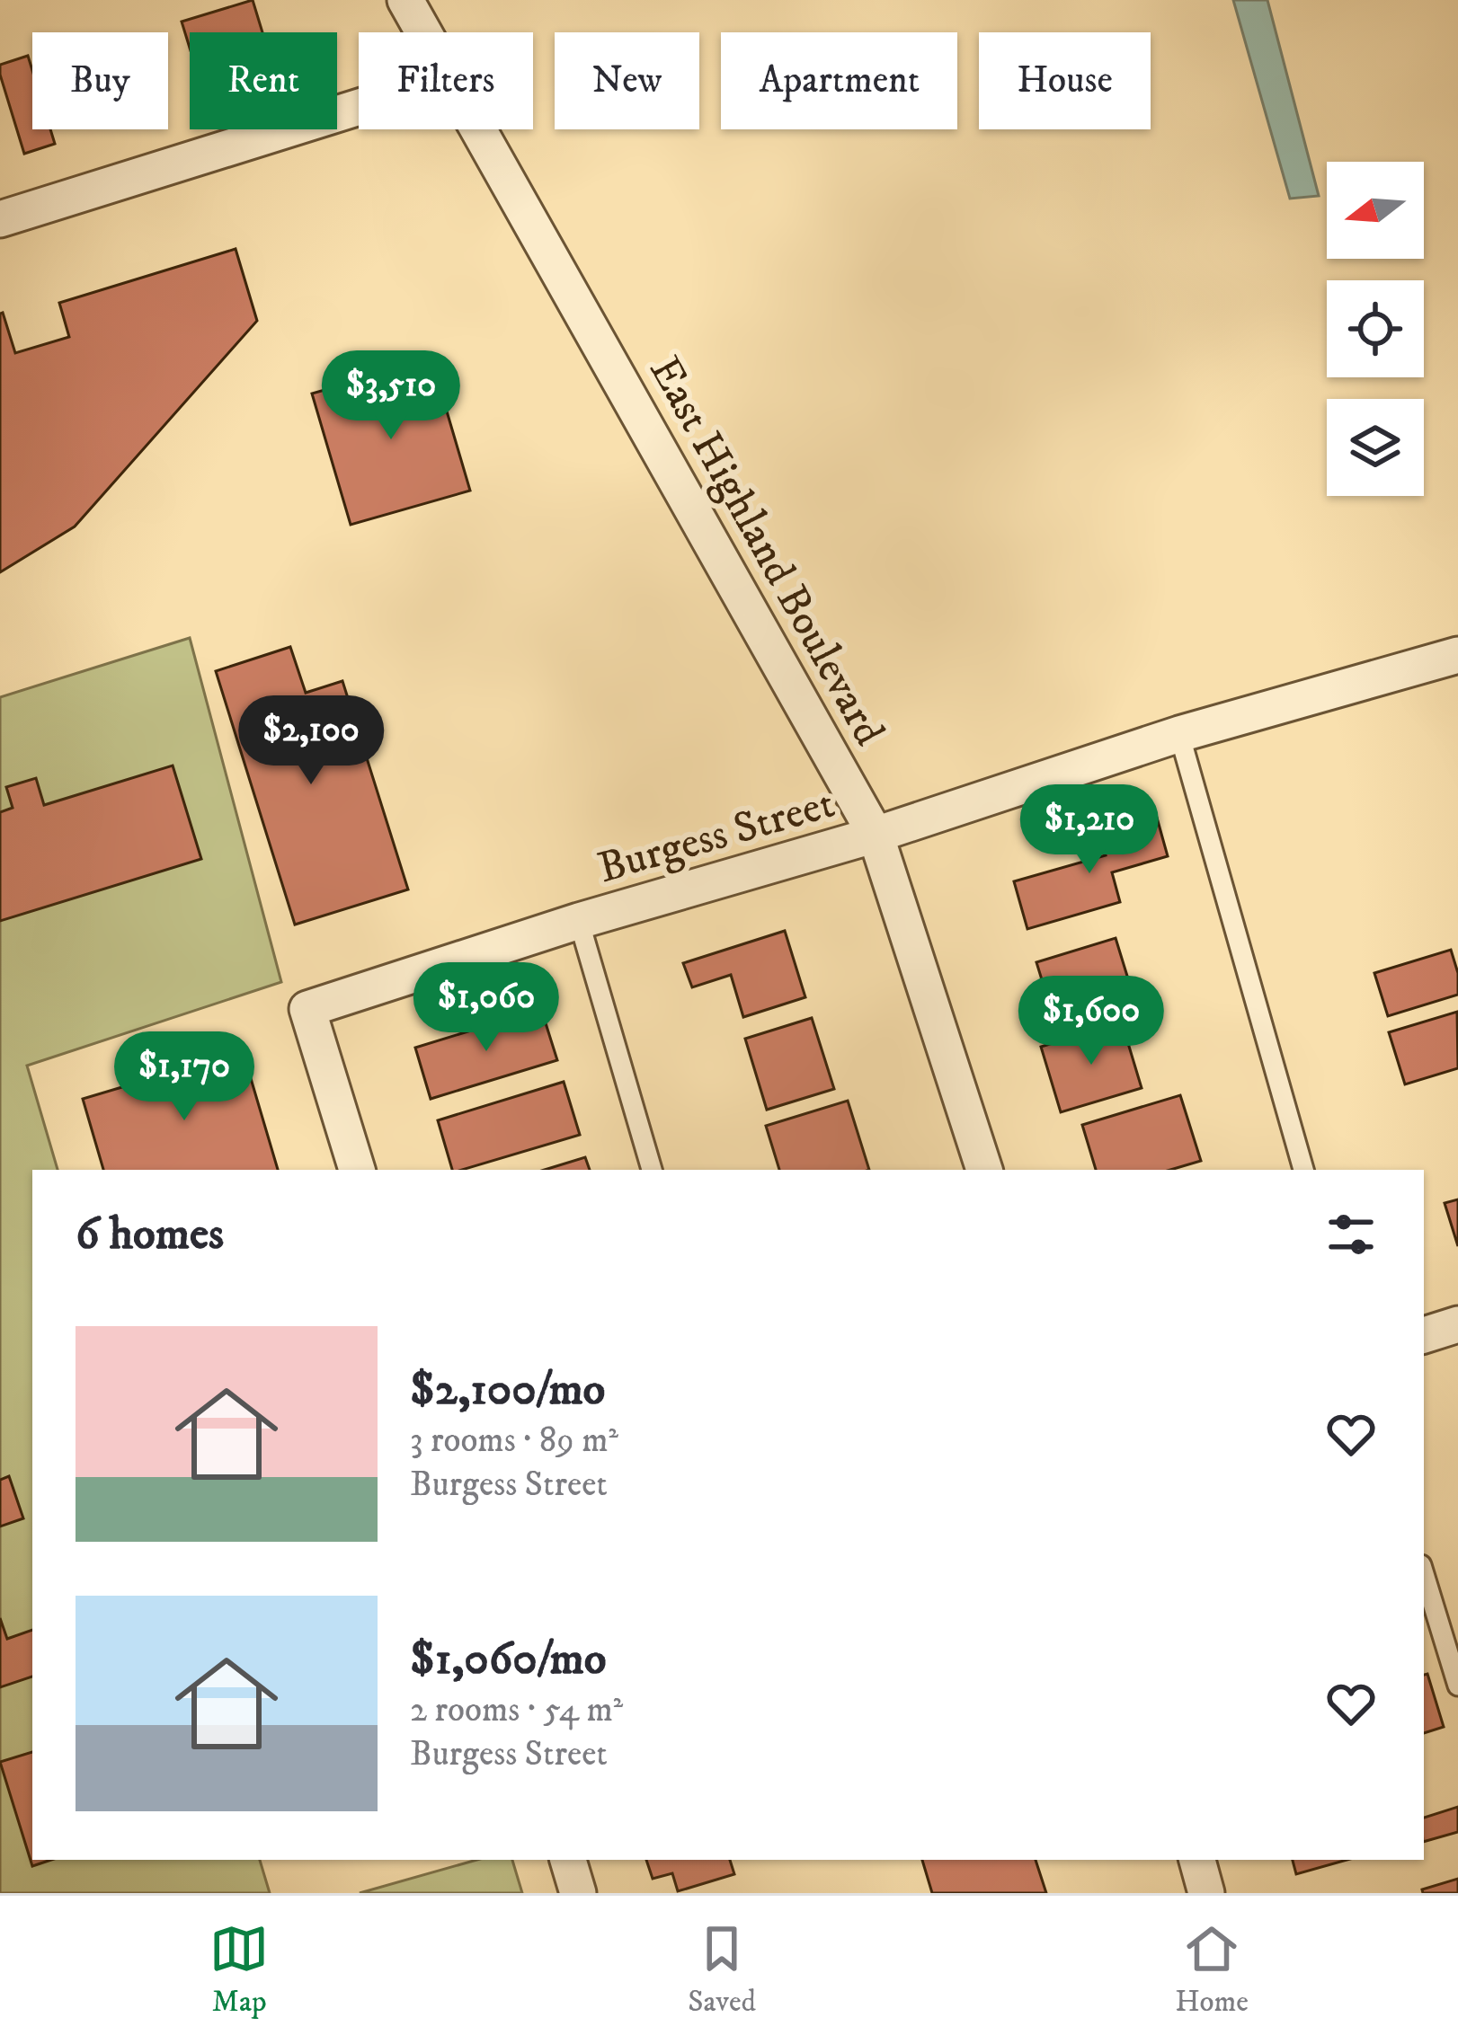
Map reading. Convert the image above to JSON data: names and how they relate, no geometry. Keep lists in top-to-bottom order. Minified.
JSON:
{"streets":{"street":["East Highland Boulevard","Burgess Street"]},"crossings":[["East Highland Boulevard","Burgess Street"]],"north":"left","page":{"chip":["Buy","Rent","Filters","New","Apartment","House"],"price":["$3,510","$2,100","$1,210","$1,060","$1,600","$1,170"],"heading":"6 homes","list":[{"name":"$2,100/mo","note":"3 rooms · 89 m² · Burgess Street"},{"name":"$1,060/mo","note":"2 rooms · 54 m² · Burgess Street"}],"tabs":["Map","Saved","Home"]}}
